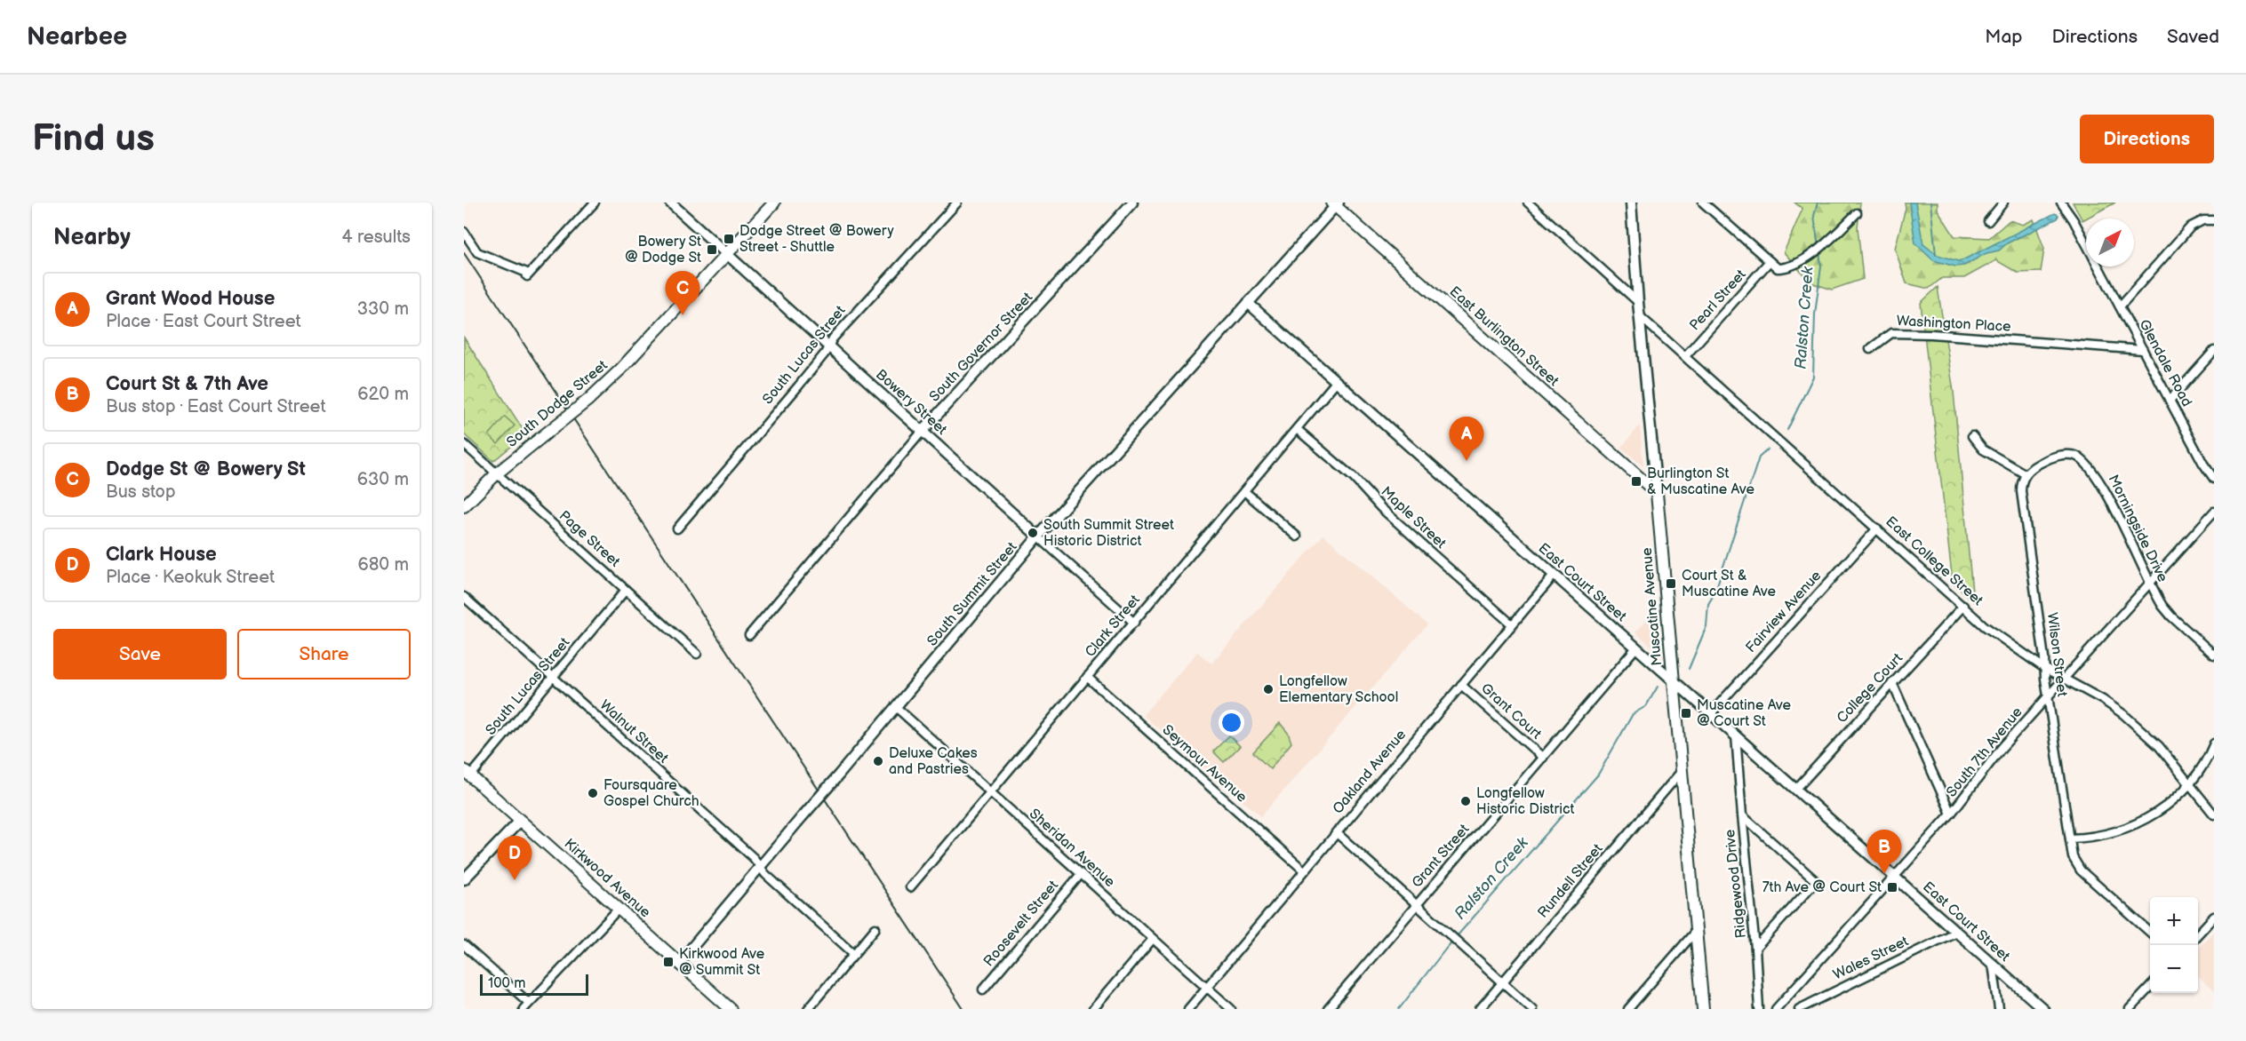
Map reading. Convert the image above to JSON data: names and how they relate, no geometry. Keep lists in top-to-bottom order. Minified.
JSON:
{"streets":{"main road":["East Burlington Street","South Dodge Street","Muscatine Avenue","Kirkwood Avenue"],"street":["Pearl Street","Washington Place","South Governor Street","South Lucas Street","Glendale Road","Bowery Street","Maple Street","Morningside Drive","Page Street","East College Street","East Court Street","South Summit Street","Fairview Avenue","Clark Street","Wilson Street","College Court","Grant Court","Walnut Street","South 7th Avenue","Seymour Avenue","Oakland Avenue","Sheridan Avenue","Grant Street","Rundell Street","Ridgewood Drive","Roosevelt Street","Wales Street"]},"crossings":[["Pearl Street","East College Street"],["Washington Place","Glendale Road"],["East Burlington Street","South Summit Street"],["East Burlington Street","Muscatine Avenue"],["South Governor Street","Bowery Street"],["South Lucas Street","Bowery Street"],["South Lucas Street","Page Street"],["South Lucas Street","Walnut Street"],["South Lucas Street","Kirkwood Avenue"],["Bowery Street","South Dodge Street"],["Bowery Street","South Summit Street"],["Bowery Street","Clark Street"],["South Dodge Street","Page Street"],["Maple Street","Clark Street"],["Maple Street","Oakland Avenue"],["Morningside Drive","Wilson Street"],["Morningside Drive","South 7th Avenue"],["East College Street","Muscatine Avenue"],["East College Street","Fairview Avenue"],["East College Street","Wilson Street"],["East College Street","College Court"],["East College Street","South 7th Avenue"],["East Court Street","South Summit Street"],["East Court Street","Muscatine Avenue"],["East Court Street","Fairview Avenue"],["East Court Street","Clark Street"],["East Court Street","College Court"],["East Court Street","South 7th Avenue"],["East Court Street","Oakland Avenue"],["East Court Street","Grant Street"],["East Court Street","Ridgewood Drive"],["East Court Street","Wales Street"],["South Summit Street","Walnut Street"],["South Summit Street","Sheridan Avenue"],["South Summit Street","Kirkwood Avenue"],["Muscatine Avenue","Rundell Street"],["Clark Street","Seymour Avenue"],["Clark Street","Sheridan Avenue"],["Wilson Street","South 7th Avenue"],["Grant Court","Oakland Avenue"],["Grant Court","Grant Street"],["Seymour Avenue","Oakland Avenue"],["Oakland Avenue","Sheridan Avenue"],["Sheridan Avenue","Roosevelt Street"]],"water":["Ralston Creek"],"places":{"transit":["Dodge Street @ Bowery Street - Shuttle","Bowery St @ Dodge St","Burlington St & Muscatine Ave","Court St & Muscatine Ave","Muscatine Ave @ Court St","7th Ave @ Court St","Kirkwood Ave @ Summit St"],"other":["South Summit Street Historic District","Longfellow Elementary School","Deluxe Cakes and Pastries","Foursquare Gospel Church","Longfellow Historic District"]},"scale_bar":"100 m","north":"top right","page":{"header":"Nearbee","nav":["Map","Directions","Saved"],"buttons":["Directions",["Save","Share"]],"title":"Find us","heading":["Nearby","4 results"],"pins":["C","A","B","D"],"list":[{"mark":"A","name":"Grant Wood House","note":"Place · East Court Street","value":"330 m"},{"mark":"B","name":"Court St & 7th Ave","note":"Bus stop · East Court Street","value":"620 m"},{"mark":"C","name":"Dodge St @ Bowery St","note":"Bus stop","value":"630 m"},{"mark":"D","name":"Clark House","note":"Place · Keokuk Street","value":"680 m"}],"map_buttons":["+","−"],"scale":"100 m"}}
